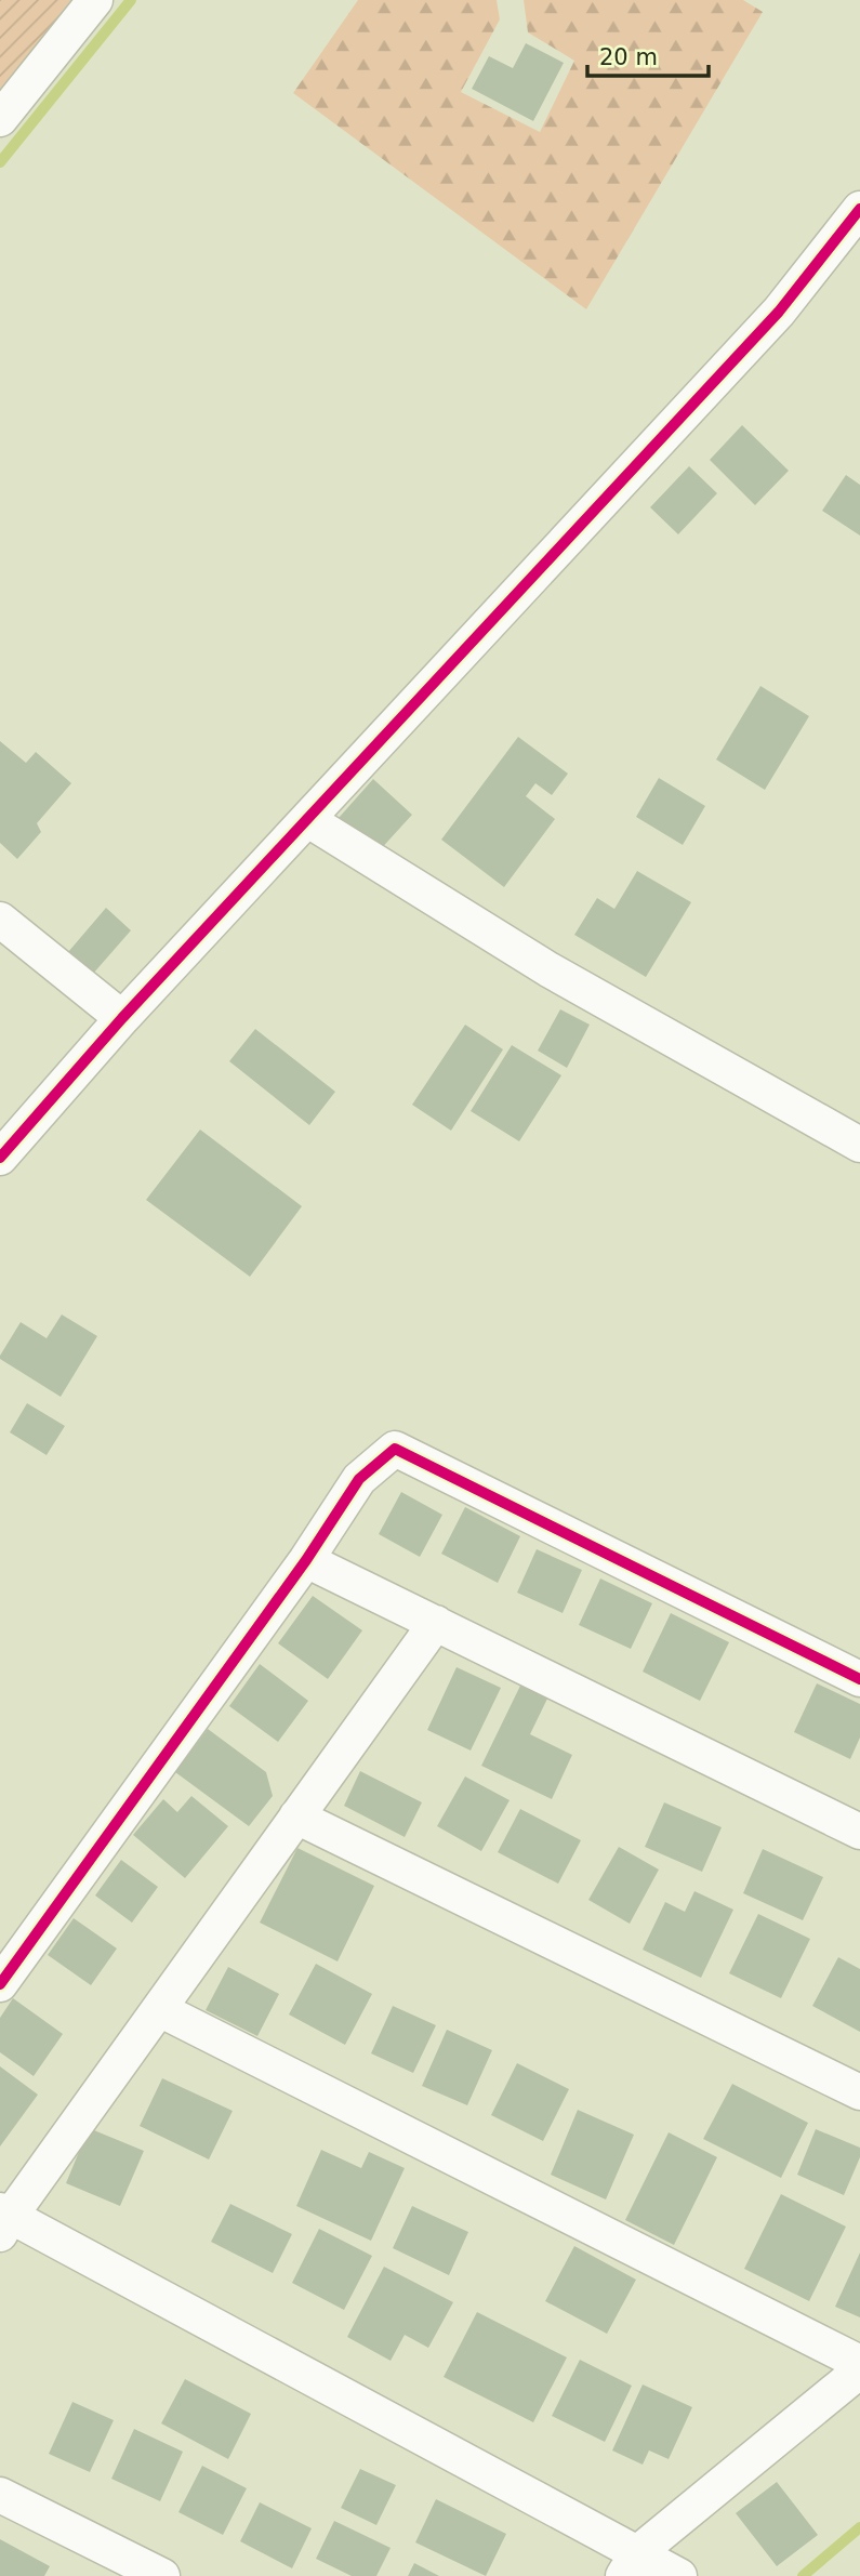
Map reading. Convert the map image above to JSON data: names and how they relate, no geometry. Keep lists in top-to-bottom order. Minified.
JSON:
{"scale_bar":"20 m"}
